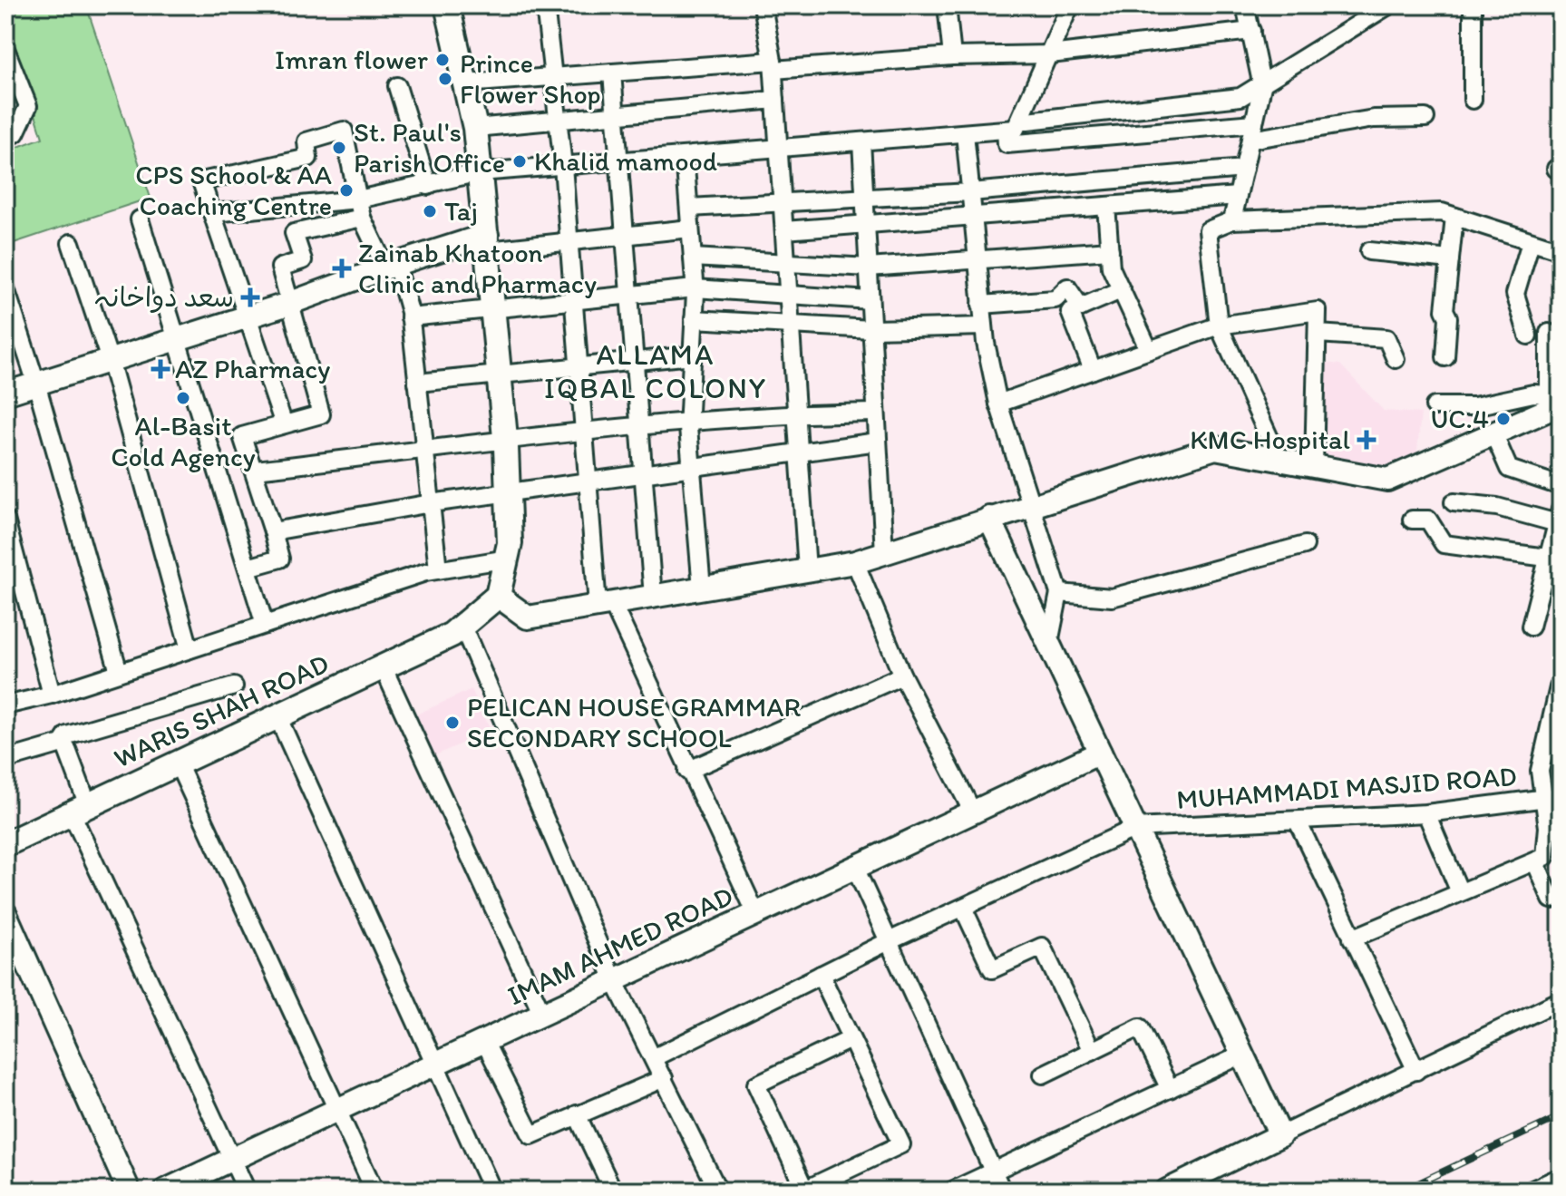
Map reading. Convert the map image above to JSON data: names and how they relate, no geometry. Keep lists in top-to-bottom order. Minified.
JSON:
{"streets":{"main road":["WARIS SHAH ROAD"],"street":["MUHAMMADI MASJID ROAD","IMAM AHMED ROAD"]},"districts":["ALLAMA IQBAL COLONY"],"places":{"other":["Imran flower","Prince Flower Shop","St. Paul's Parish Office","Khalid mamood","CPS School & AA Coaching Centre","Taj","Al-Basit Cold Agency","UC.4","PELICAN HOUSE GRAMMAR SECONDARY SCHOOL"],"health":["Zainab Khatoon Clinic and Pharmacy","سعد دواخانہ","AZ Pharmacy","KMC Hospital"]}}
